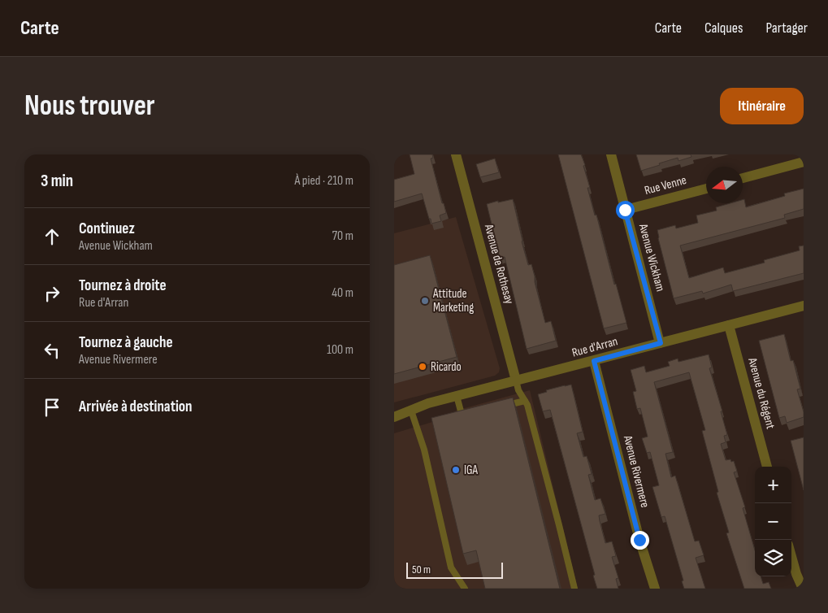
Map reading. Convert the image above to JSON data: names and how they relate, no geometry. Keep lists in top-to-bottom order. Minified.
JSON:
{"streets":{"street":["Rue Venne","Avenue Wickham","Avenue de Rothesay","Rue d'Arran","Avenue du Régent","Avenue Rivermere"]},"crossings":[["Rue Venne","Avenue Wickham"],["Avenue Wickham","Rue d'Arran"],["Avenue de Rothesay","Rue d'Arran"],["Rue d'Arran","Avenue du Régent"],["Rue d'Arran","Avenue Rivermere"]],"places":["Attitude Marketing","Ricardo","IGA"],"scale_bar":"50 m","north":"left","page":{"header":"Carte","nav":["Carte","Calques","Partager"],"buttons":"Itinéraire","title":"Nous trouver","heading":["3 min","À pied · 210 m"],"list":[["Continuez","Avenue Wickham","70 m"],["Tournez à droite","Rue d'Arran","40 m"],["Tournez à gauche","Avenue Rivermere","100 m"],"Arrivée à destination"],"map_buttons":["+","−"],"scale":"50 m"}}
